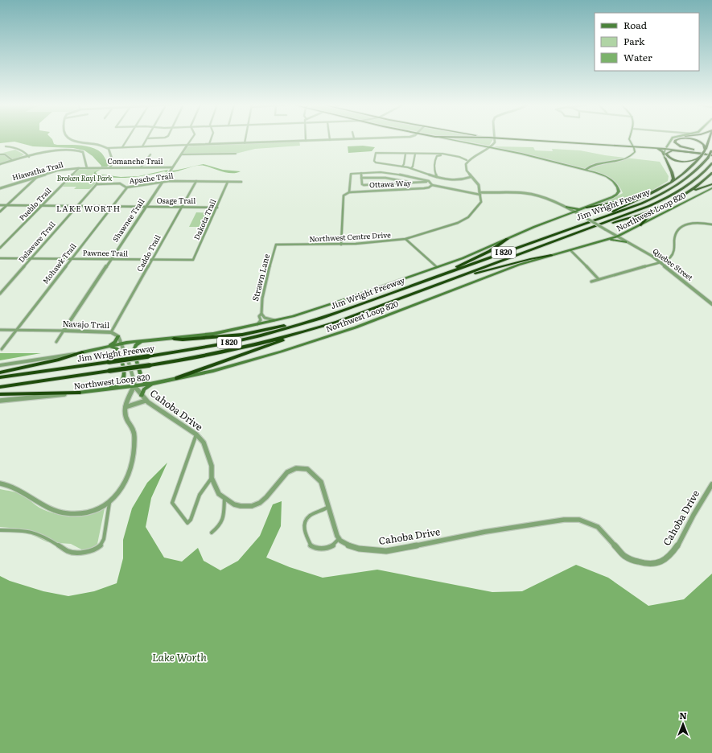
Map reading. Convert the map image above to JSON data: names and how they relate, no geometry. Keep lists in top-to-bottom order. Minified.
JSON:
{"streets":{"highway":["Jim Wright Freeway","I 820"],"main road":["Northwest Loop 820"],"street":["Comanche Trail","Hiawatha Trail","Apache Trail","Ottawa Way","Osage Trail","Pueblo Trail","Dakota Trail","Shawnee Trail","Northwest Centre Drive","Delaware Trail","Pawnee Trail","Caddo Trail","Mohawk Trail","Quebec Street","Strawn Lane","Navajo Trail","Cahoba Drive"]},"crossings":[["Comanche Trail","Hiawatha Trail"],["Comanche Trail","Pueblo Trail"],["Comanche Trail","Shawnee Trail"],["Hiawatha Trail","Pueblo Trail"],["Apache Trail","Dakota Trail"],["Apache Trail","Shawnee Trail"],["Apache Trail","Delaware Trail"],["Apache Trail","Caddo Trail"],["Apache Trail","Mohawk Trail"],["Osage Trail","Pueblo Trail"],["Osage Trail","Dakota Trail"],["Osage Trail","Shawnee Trail"],["Osage Trail","Delaware Trail"],["Osage Trail","Caddo Trail"],["Osage Trail","Mohawk Trail"],["Northwest Loop 820","Quebec Street"],["Northwest Loop 820","Navajo Trail"],["Northwest Loop 820","Cahoba Drive"],["Dakota Trail","Pawnee Trail"],["Shawnee Trail","Pawnee Trail"],["Shawnee Trail","Navajo Trail"],["Northwest Centre Drive","Quebec Street"],["Northwest Centre Drive","Strawn Lane"],["Delaware Trail","Pawnee Trail"],["Pawnee Trail","Caddo Trail"],["Pawnee Trail","Mohawk Trail"],["Caddo Trail","Navajo Trail"],["Mohawk Trail","Navajo Trail"],["Navajo Trail","Cahoba Drive"]],"districts":["LAKE WORTH"],"water":["Lake Worth"],"parks":["Broken Rayl Park"],"legend":["Road","Park","Water"],"north":"top"}
